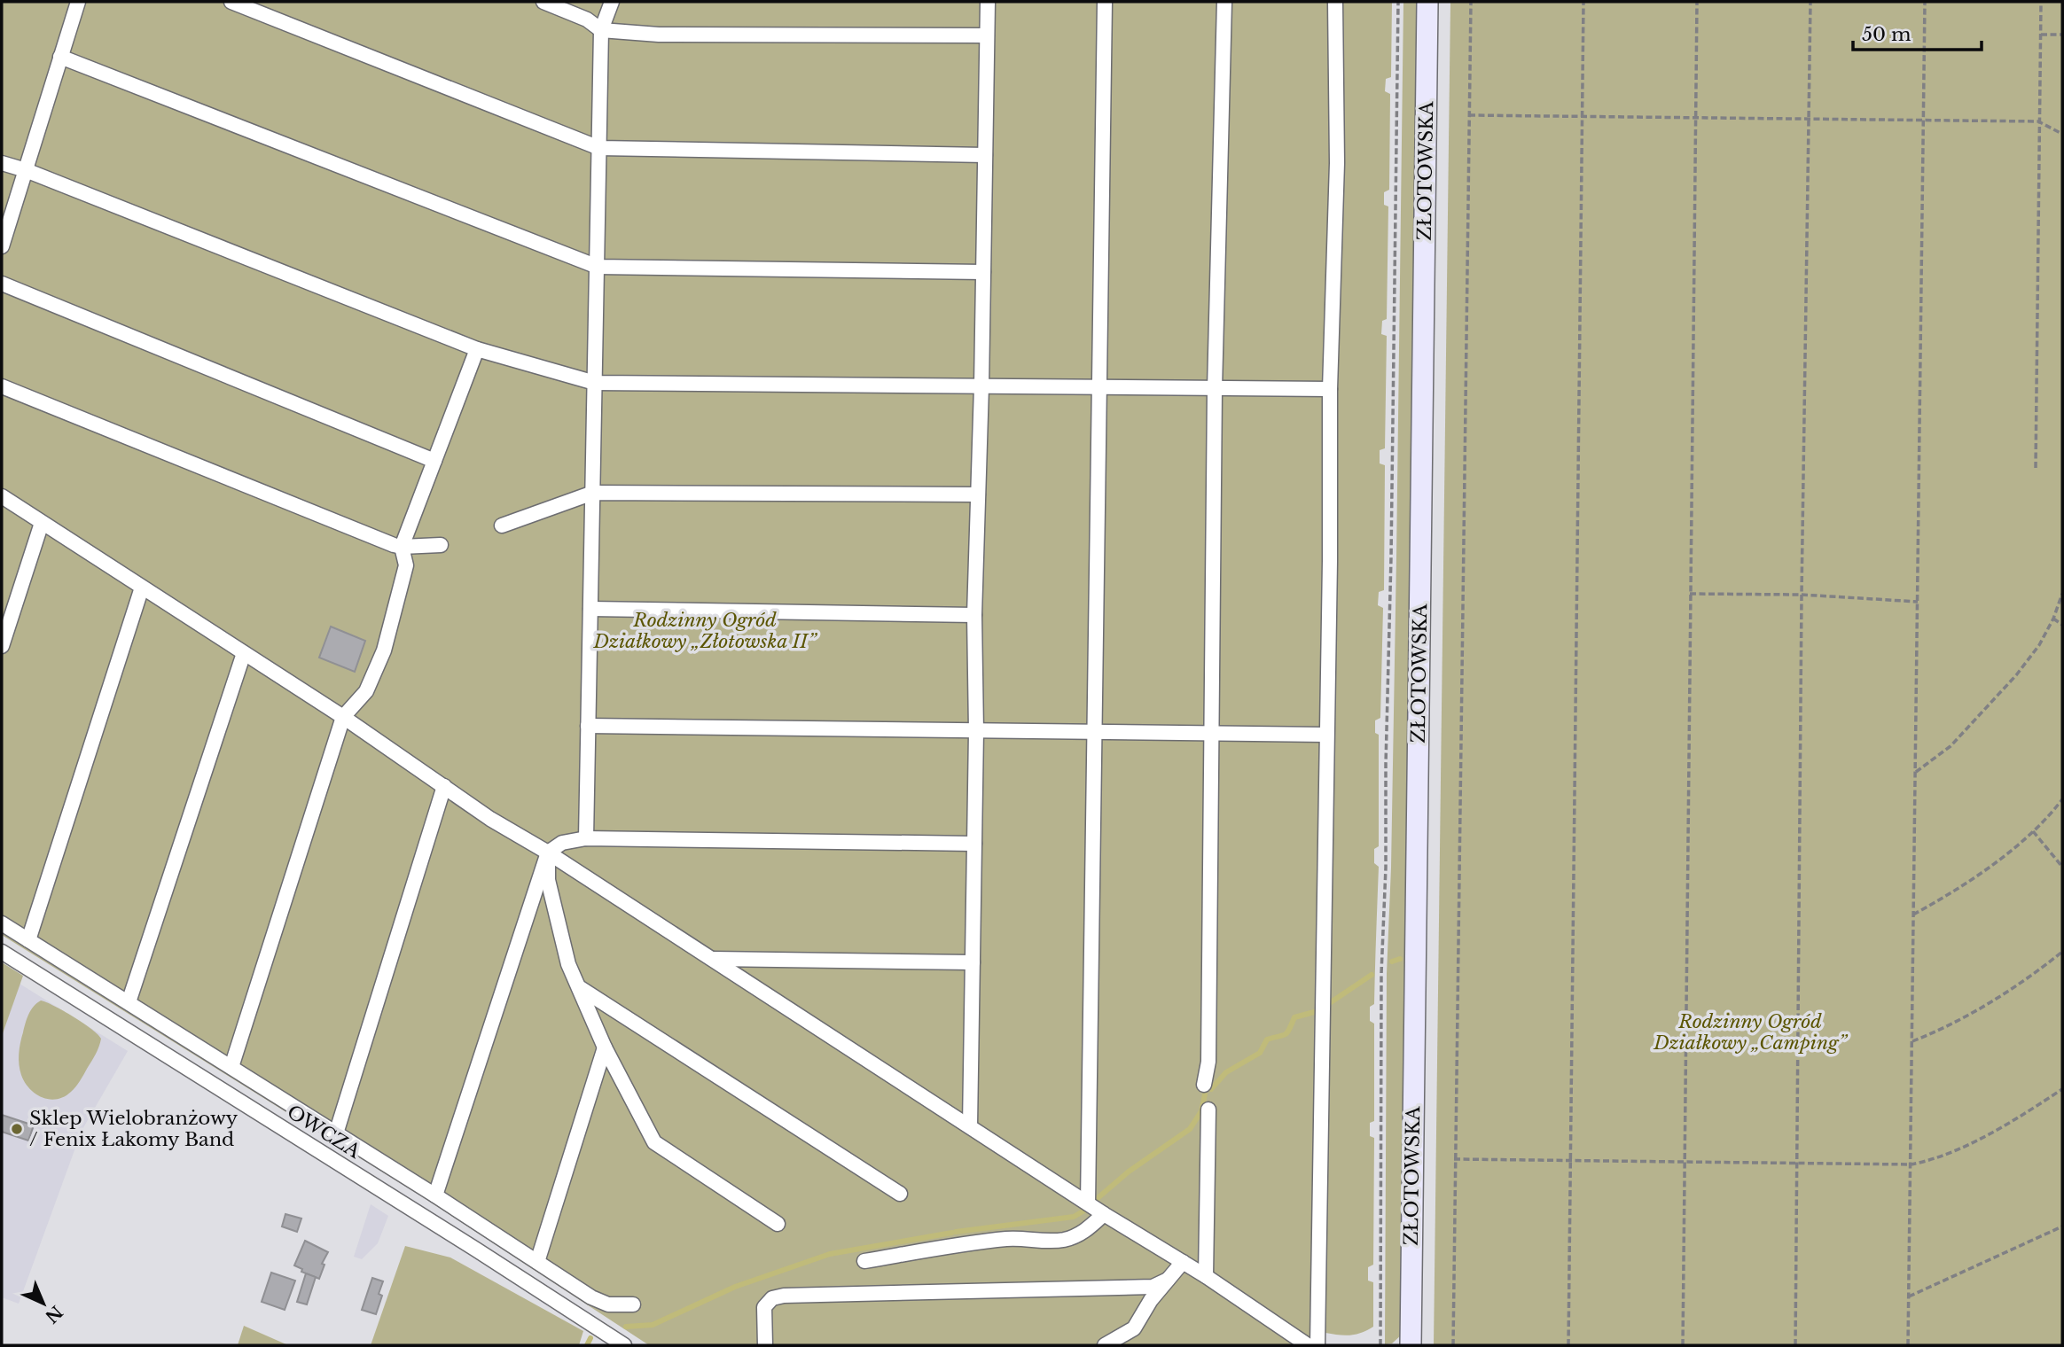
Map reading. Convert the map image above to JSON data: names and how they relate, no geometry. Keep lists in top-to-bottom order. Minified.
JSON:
{"streets":{"street":["ZŁOTOWSKA","OWCZA"]},"parks":["Rodzinny Ogród Działkowy „Złotowska II”","Rodzinny Ogród Działkowy „Camping”"],"places":["Sklep Wielobranżowy / Fenix Łakomy Band"],"scale_bar":"50 m","north":"bottom right"}
